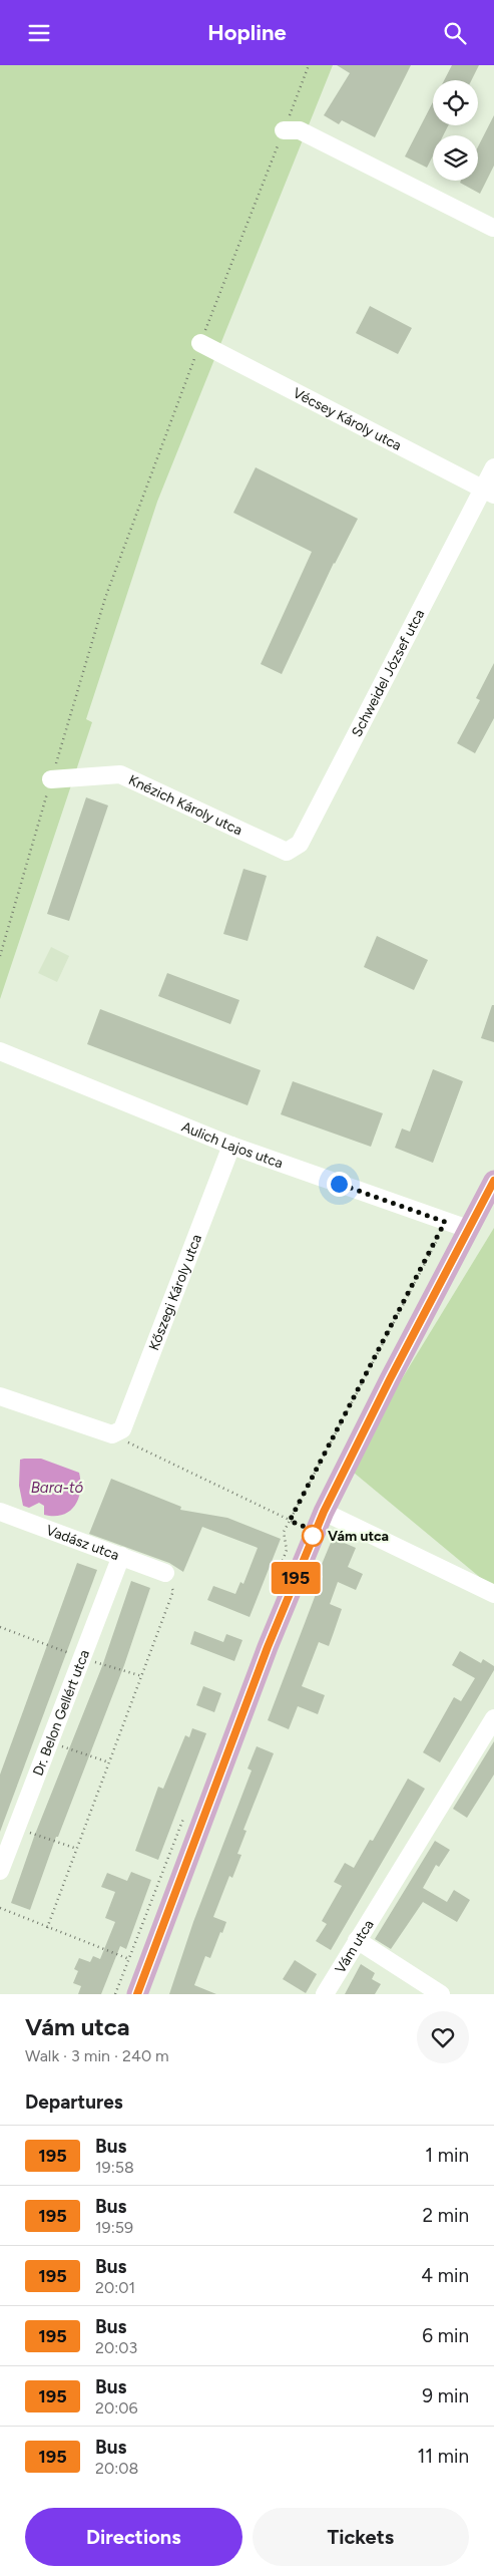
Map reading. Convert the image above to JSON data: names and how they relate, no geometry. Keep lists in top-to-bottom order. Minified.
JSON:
{"streets":{"street":["Vécsey Károly utca","Schweidel József utca","Knézich Károly utca","Aulich Lajos utca","Kőszegi Károly utca","Vadász utca","Dr. Belon Gellért utca","Vám utca"]},"crossings":[["Vécsey Károly utca","Schweidel József utca"],["Schweidel József utca","Knézich Károly utca"],["Aulich Lajos utca","Kőszegi Károly utca"],["Vadász utca","Dr. Belon Gellért utca"]],"water":["Bara-tó"],"places":["Vám utca"],"lines":["bus line 195"],"page":{"header":"Hopline","on_map":"195","heading":[["Vám utca","Walk · 3 min · 240 m"],"Departures"],"list":[{"mark":"195","name":"Bus","note":"19:58","value":"1 min"},{"mark":"195","name":"Bus","note":"19:59","value":"2 min"},{"mark":"195","name":"Bus","note":"20:01","value":"4 min"},{"mark":"195","name":"Bus","note":"20:03","value":"6 min"},{"mark":"195","name":"Bus","note":"20:06","value":"9 min"},{"mark":"195","name":"Bus","note":"20:08","value":"11 min"}],"buttons":["Directions","Tickets"]}}
